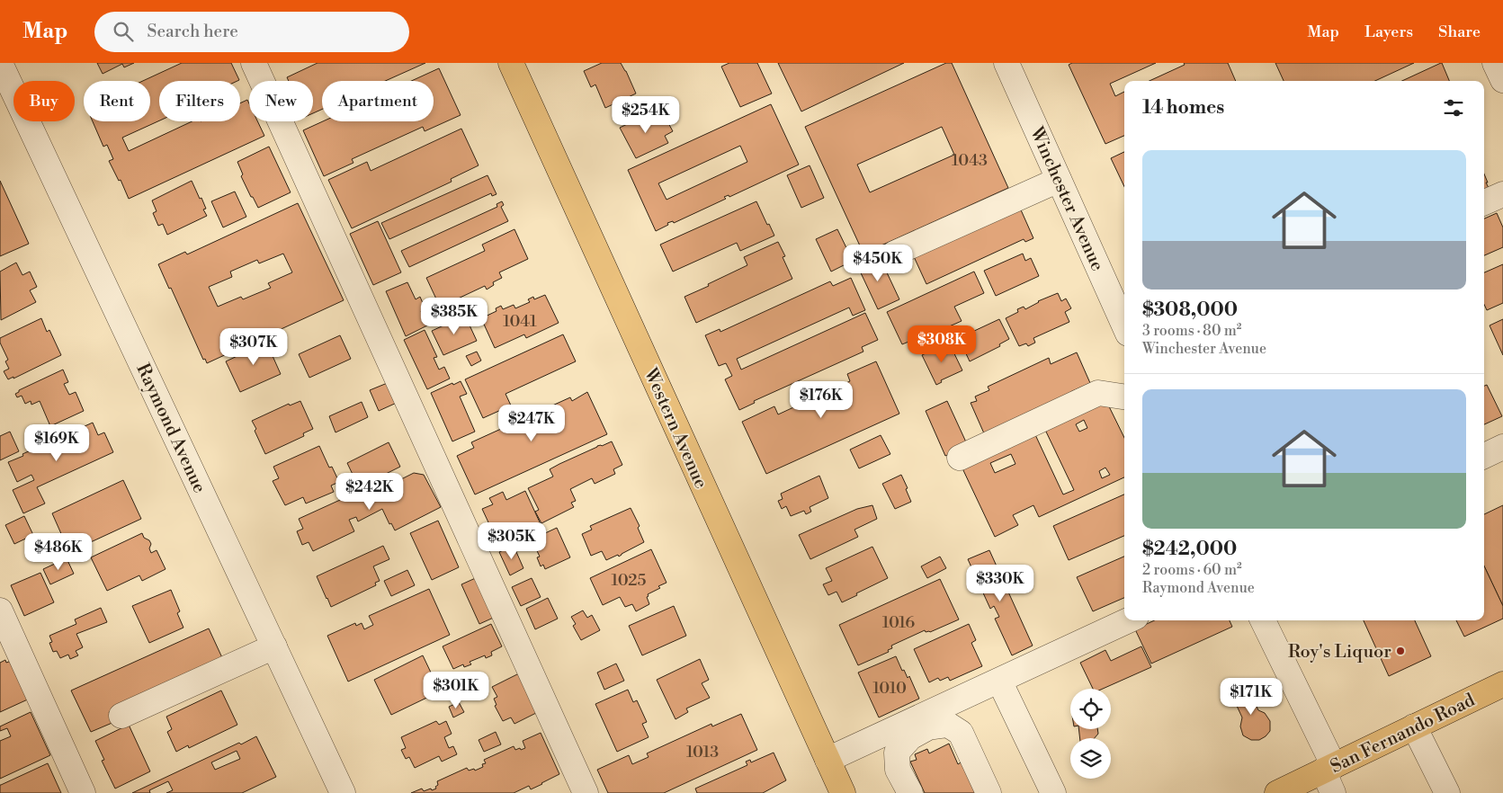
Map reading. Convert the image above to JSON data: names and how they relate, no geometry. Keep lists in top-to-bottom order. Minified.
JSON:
{"streets":{"main road":["Western Avenue","San Fernando Road"],"street":["Winchester Avenue","Raymond Avenue"]},"places":["Roy's Liquor"],"house_numbers":["1043","1041","1025","1016","1010","1013"],"page":{"header":"Map","search":"Search here","nav":["Map","Layers","Share"],"chip":["Buy","Rent","Filters","New","Apartment"],"heading":"14 homes","price":["$254K","$450K","$385K","$308K","$307K","$176K","$247K","$169K","$242K","$305K","$486K","$330K","$301K","$171K"],"list":[{"name":"$308,000","note":"3 rooms · 80 m² · Winchester Avenue"},{"name":"$242,000","note":"2 rooms · 60 m² · Raymond Avenue"}]}}
